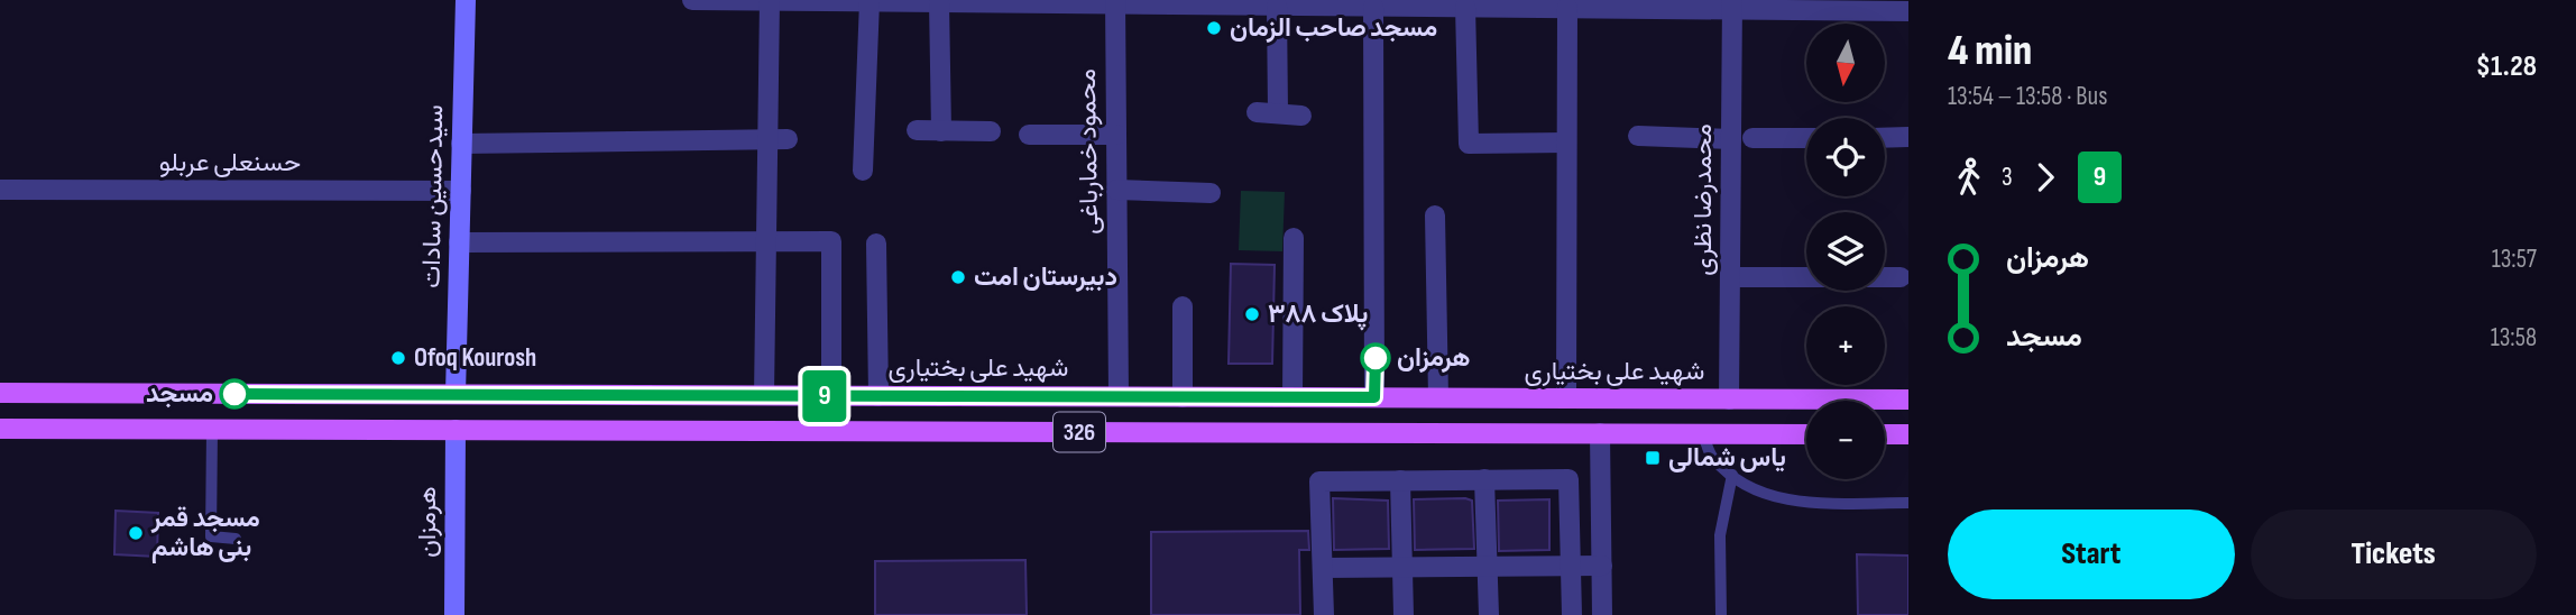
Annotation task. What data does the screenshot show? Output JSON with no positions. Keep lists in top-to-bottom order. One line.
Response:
{"streets":{"main road":["سیدحسین سادات","شهید علی بختیاری","326","هرمزان"],"street":["محمود خمارباغی","حسنعلی عربلو","محمدرضا نظری"]},"crossings":[["محمود خمارباغی","شهید علی بختیاری"],["حسنعلی عربلو","سیدحسین سادات"],["سیدحسین سادات","شهید علی بختیاری"],["محمدرضا نظری","شهید علی بختیاری"],["326","هرمزان"]],"places":{"other":["مسجد صاحب الزمان","دبیرستان امت","پلاک ۳۸۸","Ofoq Kourosh","هرمزان","مسجد","مسجد قمر بنی هاشم"],"transit":["یاس شمالی"]},"lines":["bus line 9"],"north":"bottom","page":{"on_map":"9","heading":["4 min","13:54 – 13:58 · Bus","$1.28"],"map_buttons":["+","−"],"legs":["3","9"],"list":[{"name":"هرمزان","value":"13:57"},{"name":"مسجد","value":"13:58"}],"buttons":["Start","Tickets"]}}
